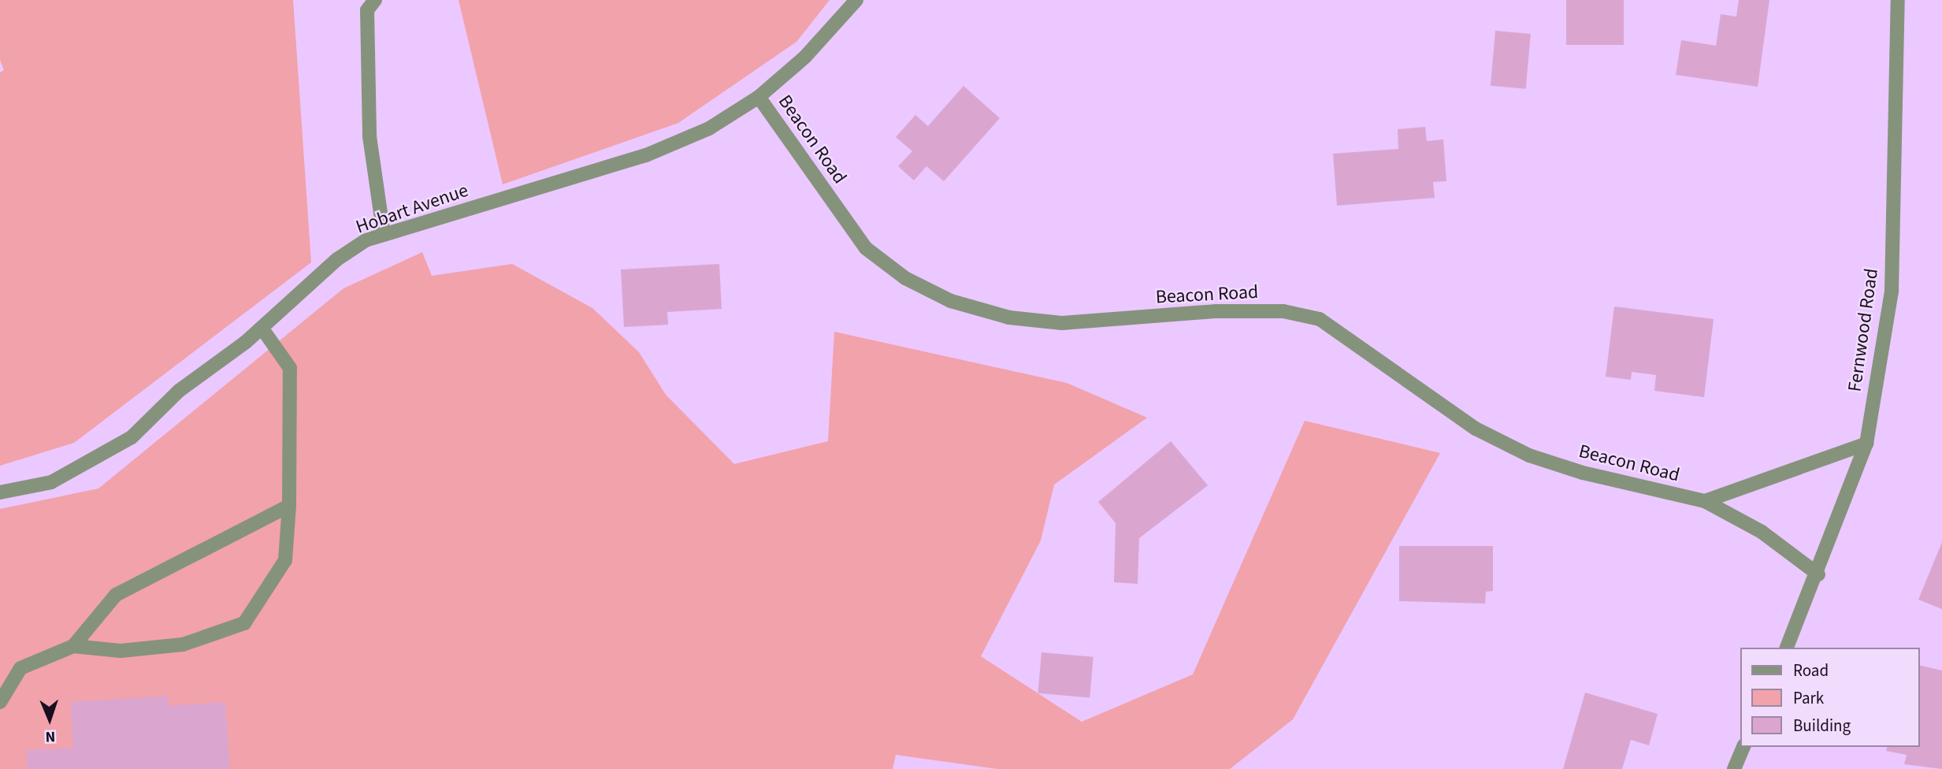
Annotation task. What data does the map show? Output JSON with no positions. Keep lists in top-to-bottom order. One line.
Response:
{"streets":{"street":["Beacon Road","Hobart Avenue","Fernwood Road"]},"crossings":[["Beacon Road","Hobart Avenue"],["Beacon Road","Fernwood Road"]],"legend":["Road","Park","Building"],"north":"bottom"}
